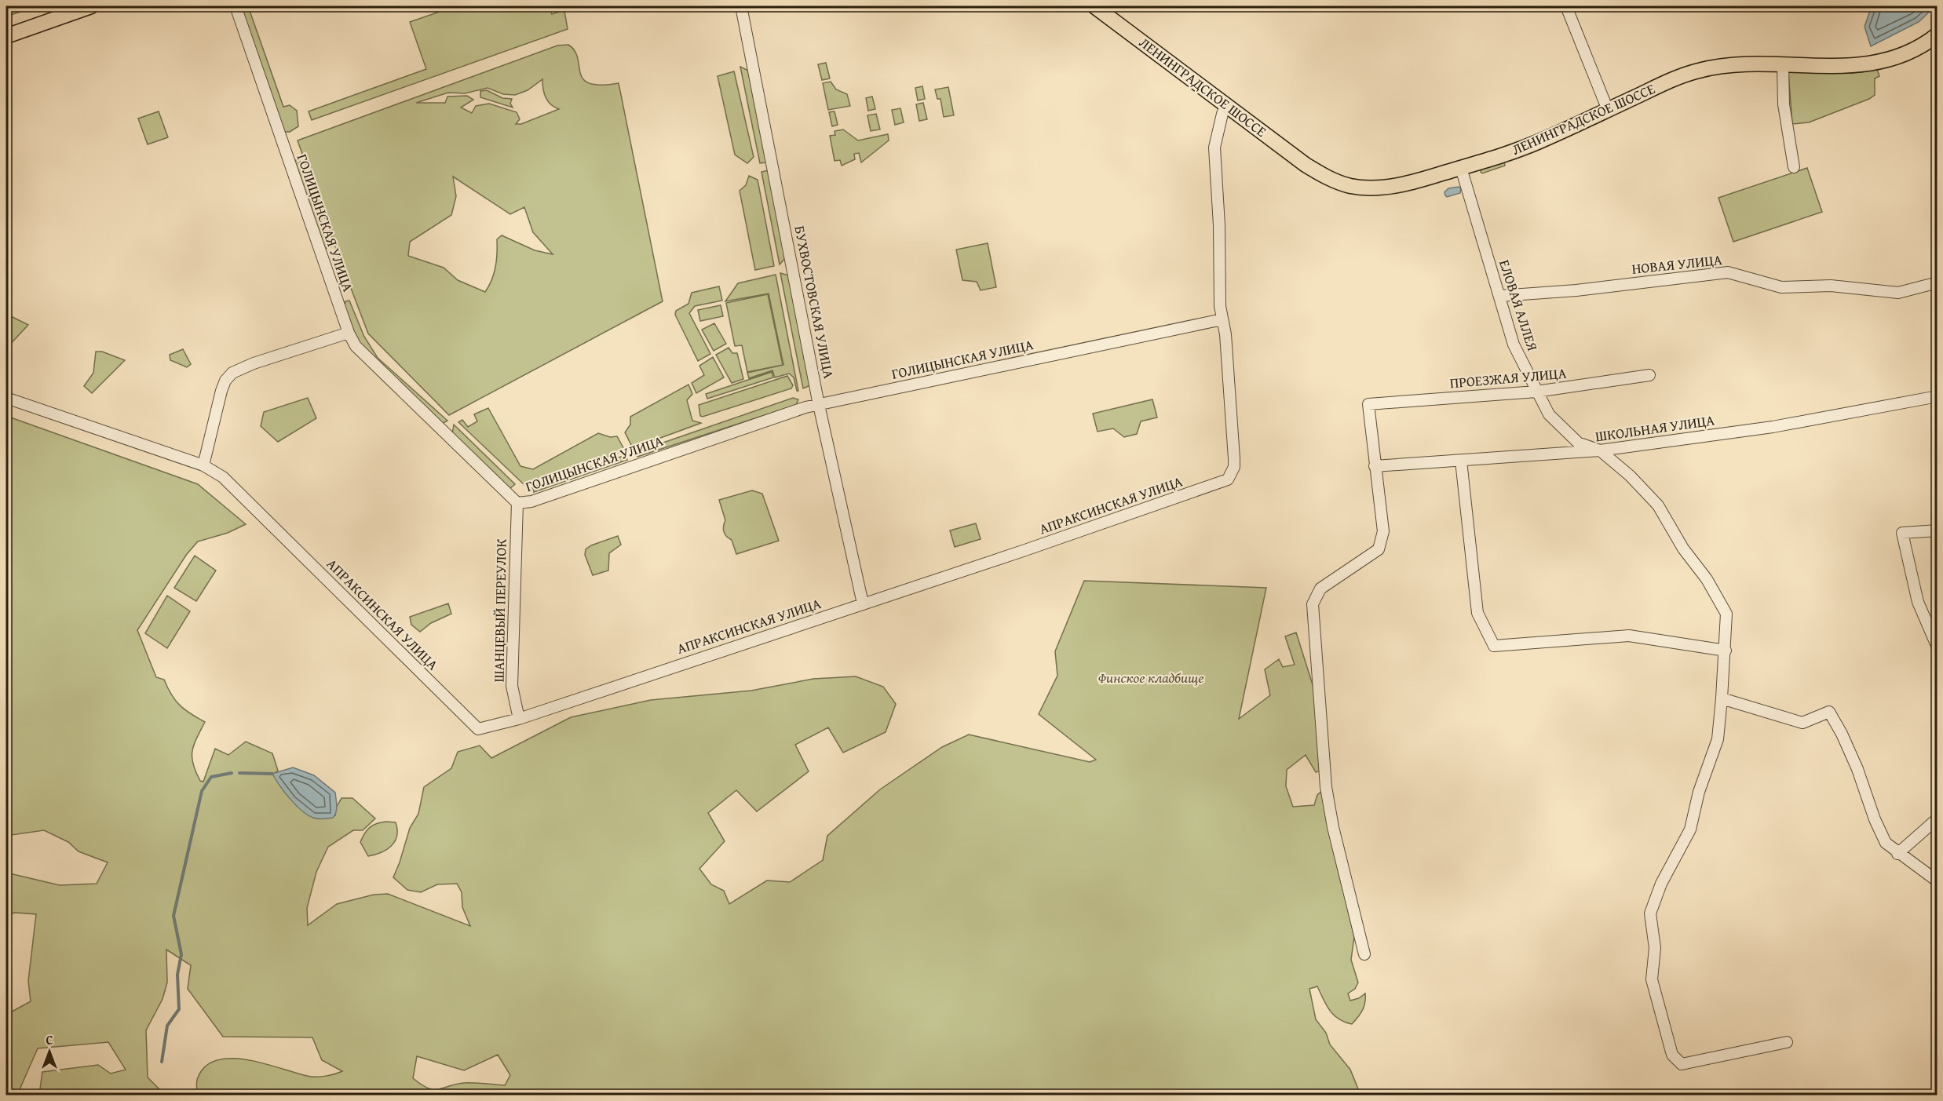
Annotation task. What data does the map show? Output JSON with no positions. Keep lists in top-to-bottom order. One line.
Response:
{"streets":{"main road":["ЛЕНИНГРАДСКОЕ ШОССЕ"],"street":["ГОЛИЦЫНСКАЯ УЛИЦА","НОВАЯ УЛИЦА","БУХВОСТОВСКАЯ УЛИЦА","ЕЛОВАЯ АЛЛЕЯ","ПРОЕЗЖАЯ УЛИЦА","ШКОЛЬНАЯ УЛИЦА","АПРАКСИНСКАЯ УЛИЦА","ШАНЦЕВЫЙ ПЕРЕУЛОК"]},"crossings":[["ЛЕНИНГРАДСКОЕ ШОССЕ","ЕЛОВАЯ АЛЛЕЯ"],["ЛЕНИНГРАДСКОЕ ШОССЕ","АПРАКСИНСКАЯ УЛИЦА"],["ГОЛИЦЫНСКАЯ УЛИЦА","БУХВОСТОВСКАЯ УЛИЦА"],["ГОЛИЦЫНСКАЯ УЛИЦА","АПРАКСИНСКАЯ УЛИЦА"],["ГОЛИЦЫНСКАЯ УЛИЦА","ШАНЦЕВЫЙ ПЕРЕУЛОК"],["НОВАЯ УЛИЦА","ЕЛОВАЯ АЛЛЕЯ"],["БУХВОСТОВСКАЯ УЛИЦА","АПРАКСИНСКАЯ УЛИЦА"],["ЕЛОВАЯ АЛЛЕЯ","ПРОЕЗЖАЯ УЛИЦА"],["ЕЛОВАЯ АЛЛЕЯ","ШКОЛЬНАЯ УЛИЦА"],["ПРОЕЗЖАЯ УЛИЦА","ШКОЛЬНАЯ УЛИЦА"],["АПРАКСИНСКАЯ УЛИЦА","ШАНЦЕВЫЙ ПЕРЕУЛОК"]],"parks":["Финское кладбище"],"north":"top"}
